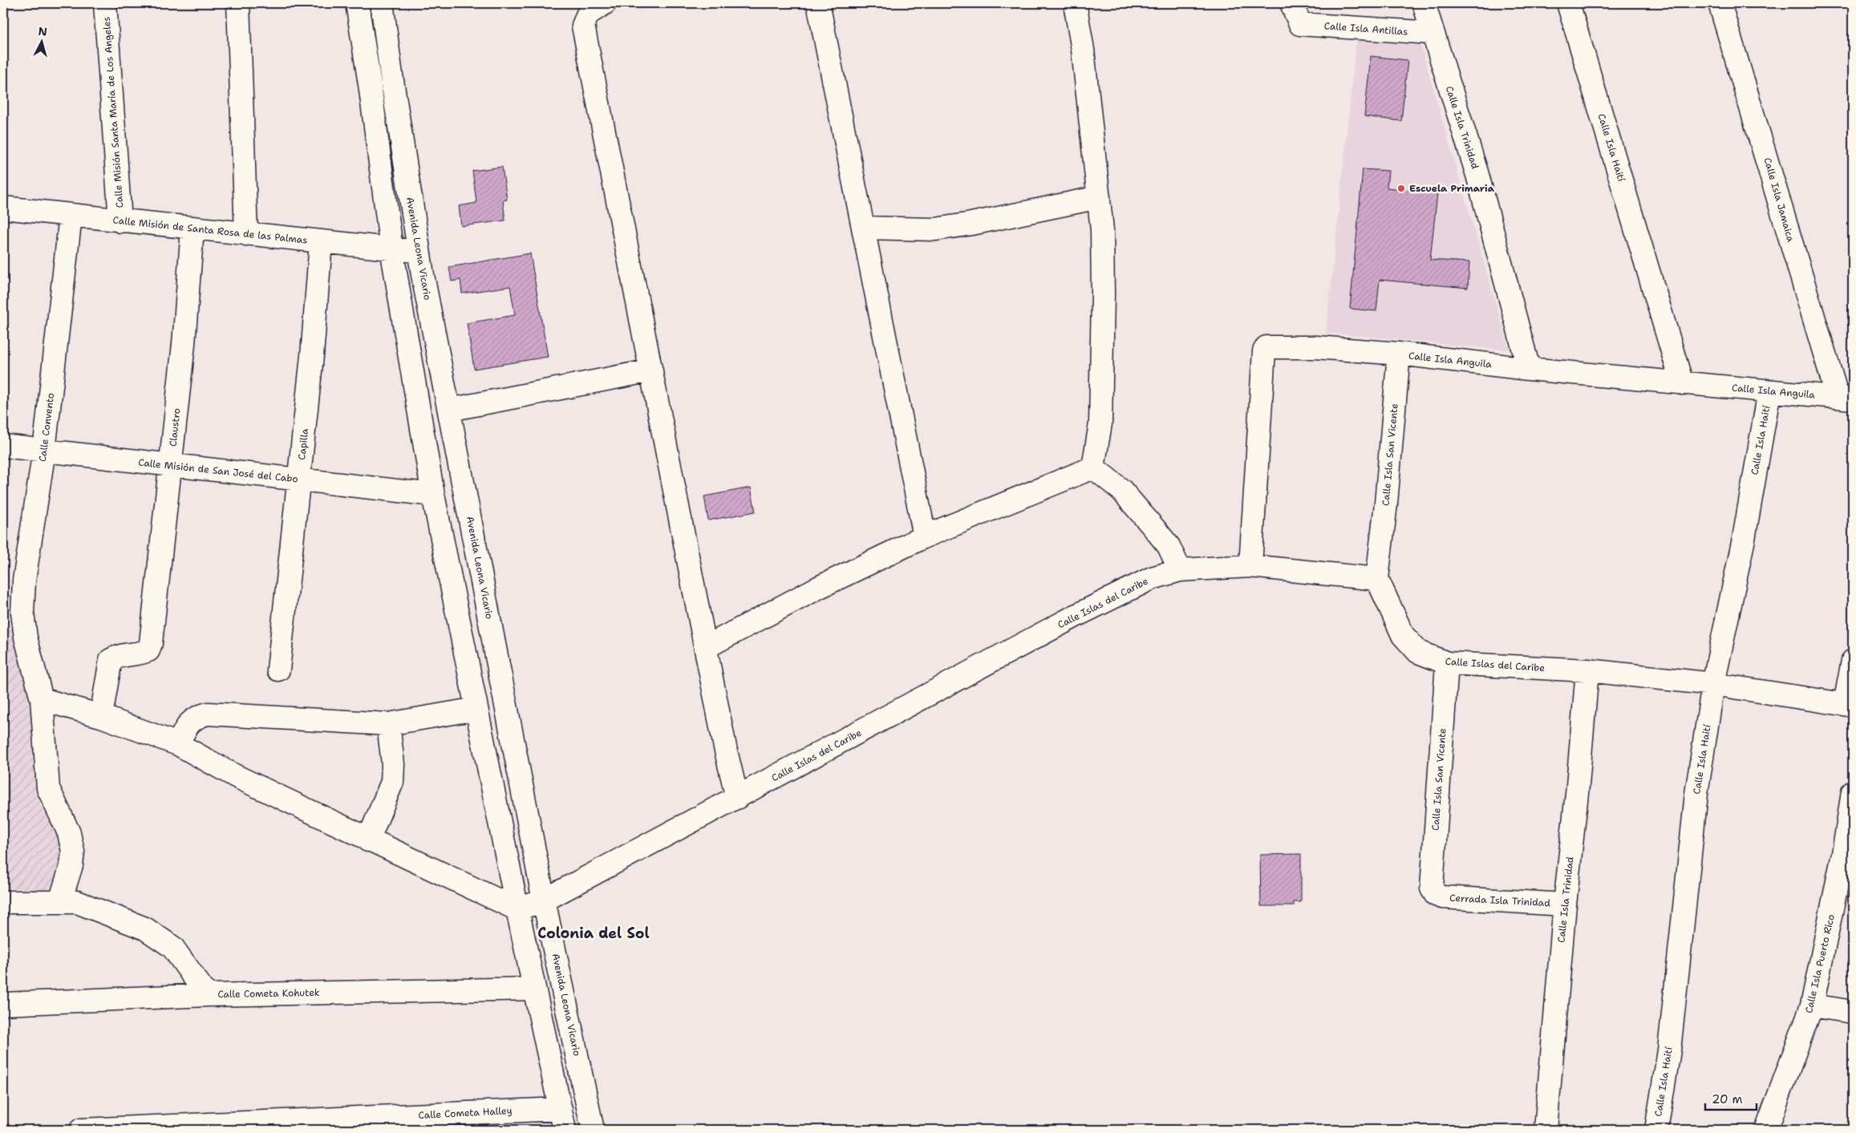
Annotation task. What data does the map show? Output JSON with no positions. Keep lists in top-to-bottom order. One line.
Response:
{"streets":{"street":["Calle Isla Antillas","Calle Misión Santa María de Los Angeles","Calle Isla Trinidad","Calle Isla Haití","Calle Isla Jamaica","Calle Misión de Santa Rosa de las Palmas","Avenida Leona Vicario","Calle Isla Anguila","Calle Convento","Claustro","Capilla","Calle Isla San Vicente","Calle Misión de San José del Cabo","Calle Islas del Caribe","Cerrada Isla Trinidad","Calle Isla Puerto Rico","Calle Cometa Kohutek","Calle Cometa Halley"]},"crossings":[["Calle Isla Antillas","Calle Isla Trinidad"],["Calle Misión Santa María de Los Angeles","Calle Misión de Santa Rosa de las Palmas"],["Calle Isla Trinidad","Calle Isla Anguila"],["Calle Isla Trinidad","Calle Islas del Caribe"],["Calle Isla Trinidad","Cerrada Isla Trinidad"],["Calle Isla Haití","Calle Isla Anguila"],["Calle Isla Haití","Calle Islas del Caribe"],["Calle Isla Jamaica","Calle Isla Anguila"],["Calle Misión de Santa Rosa de las Palmas","Avenida Leona Vicario"],["Calle Misión de Santa Rosa de las Palmas","Calle Convento"],["Calle Misión de Santa Rosa de las Palmas","Claustro"],["Calle Misión de Santa Rosa de las Palmas","Capilla"],["Avenida Leona Vicario","Calle Islas del Caribe"],["Calle Isla Anguila","Calle Isla San Vicente"],["Calle Isla Anguila","Calle Islas del Caribe"],["Calle Convento","Calle Misión de San José del Cabo"],["Claustro","Calle Misión de San José del Cabo"],["Capilla","Calle Misión de San José del Cabo"],["Calle Isla San Vicente","Calle Islas del Caribe"],["Calle Isla San Vicente","Cerrada Isla Trinidad"]],"districts":["Colonia del Sol"],"places":["Escuela Primaria"],"scale_bar":"20 m","north":"top"}
